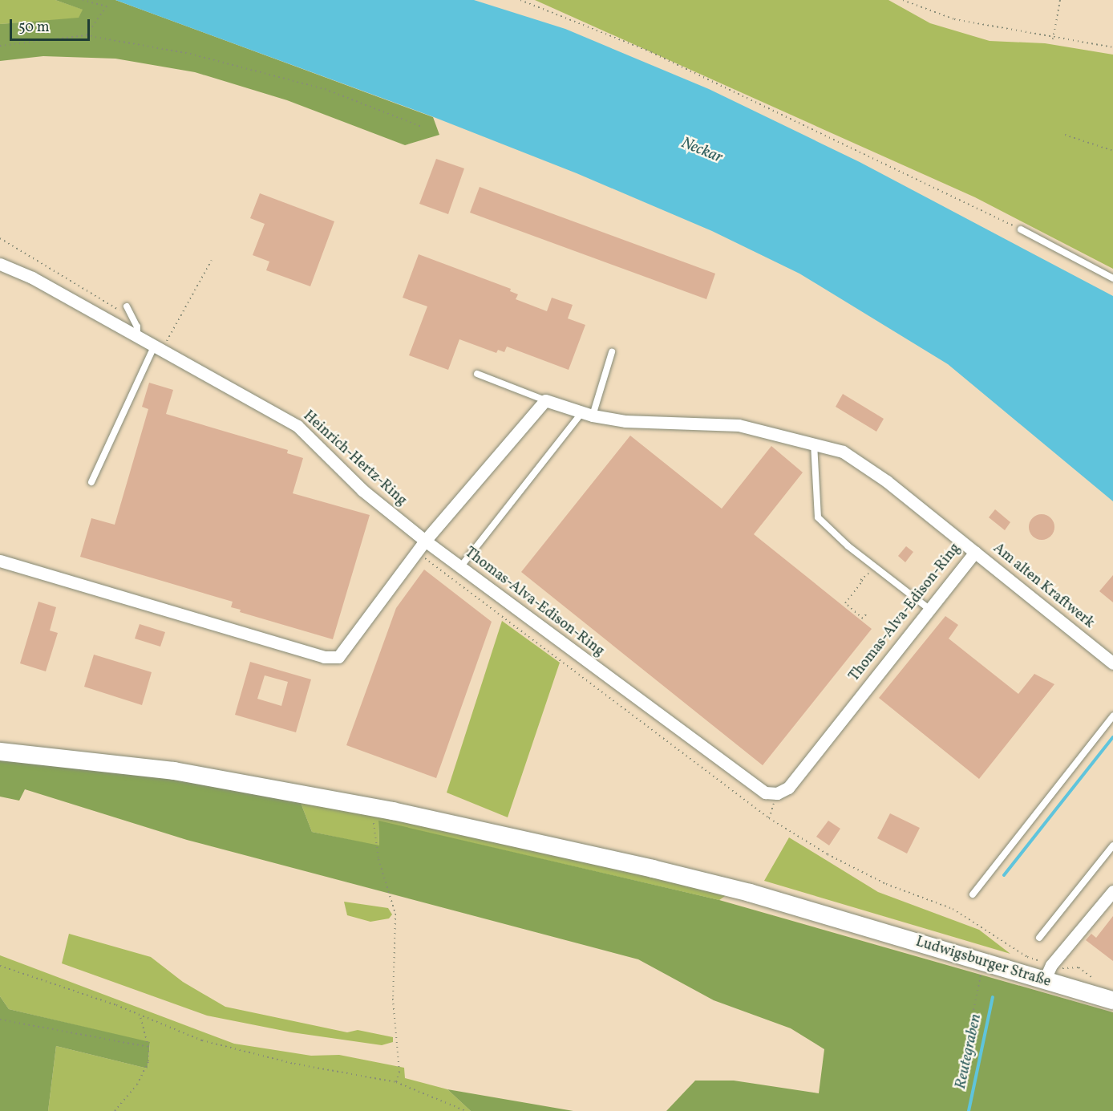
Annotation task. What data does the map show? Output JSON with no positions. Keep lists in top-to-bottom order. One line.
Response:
{"streets":{"main road":["Ludwigsburger Straße"],"street":["Heinrich-Hertz-Ring","Am alten Kraftwerk","Thomas-Alva-Edison-Ring"]},"crossings":[["Heinrich-Hertz-Ring","Thomas-Alva-Edison-Ring"],["Am alten Kraftwerk","Thomas-Alva-Edison-Ring"]],"water":["Neckar","Reutegraben"],"scale_bar":"50 m"}
